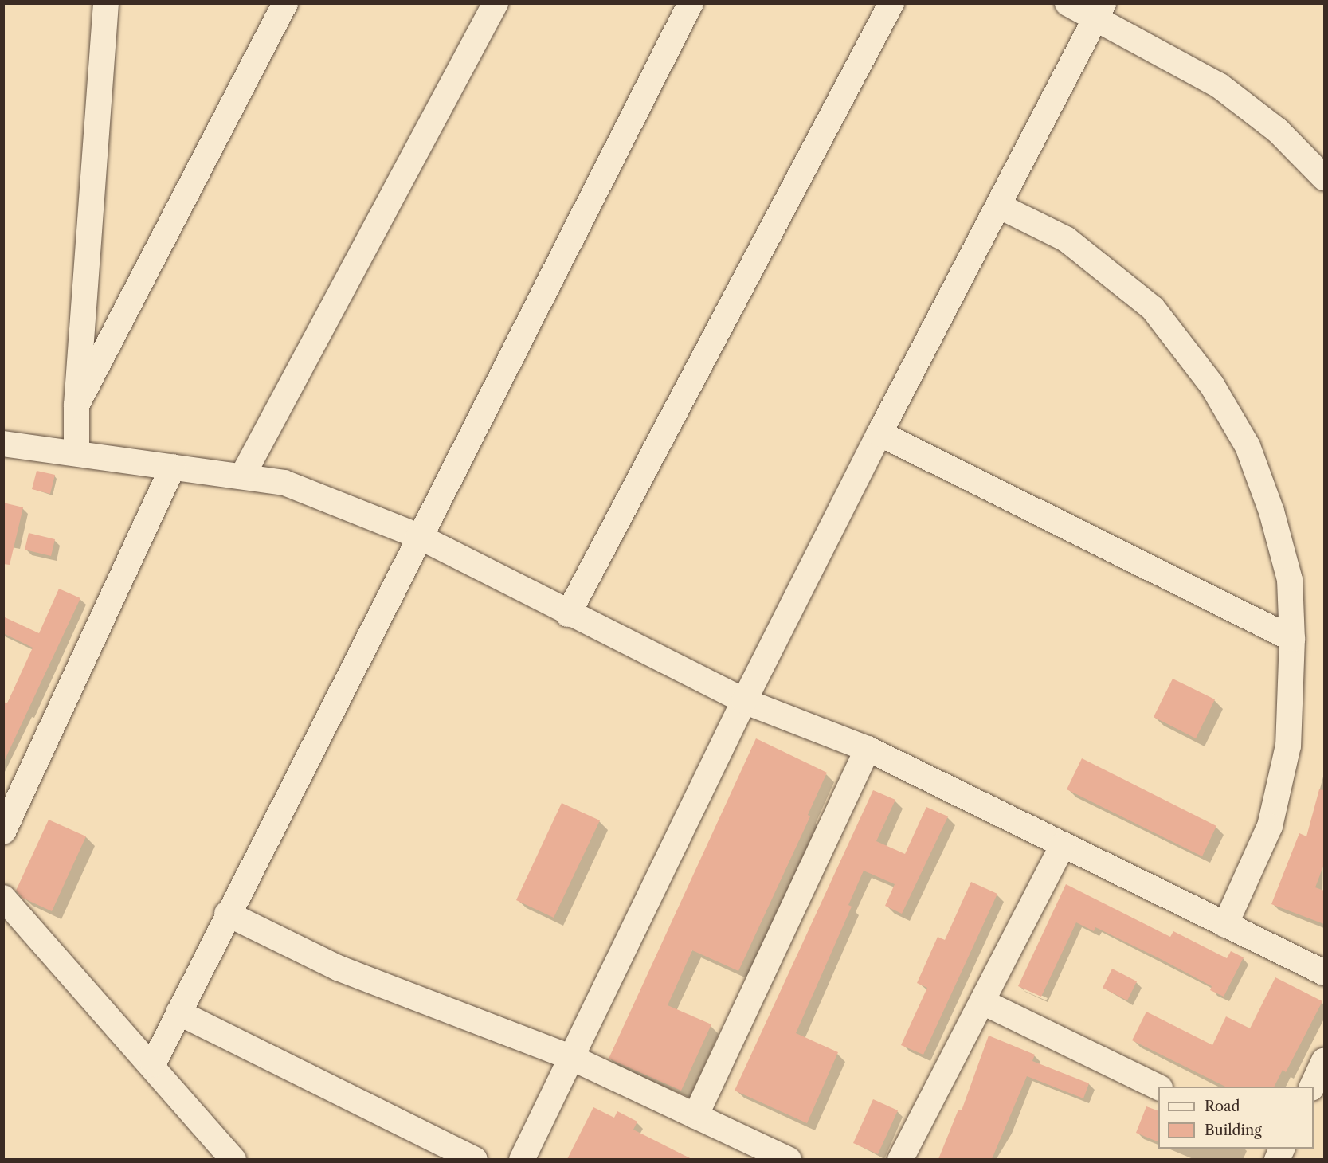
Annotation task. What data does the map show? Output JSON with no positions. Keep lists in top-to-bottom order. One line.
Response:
{"legend":["Road","Building"]}
